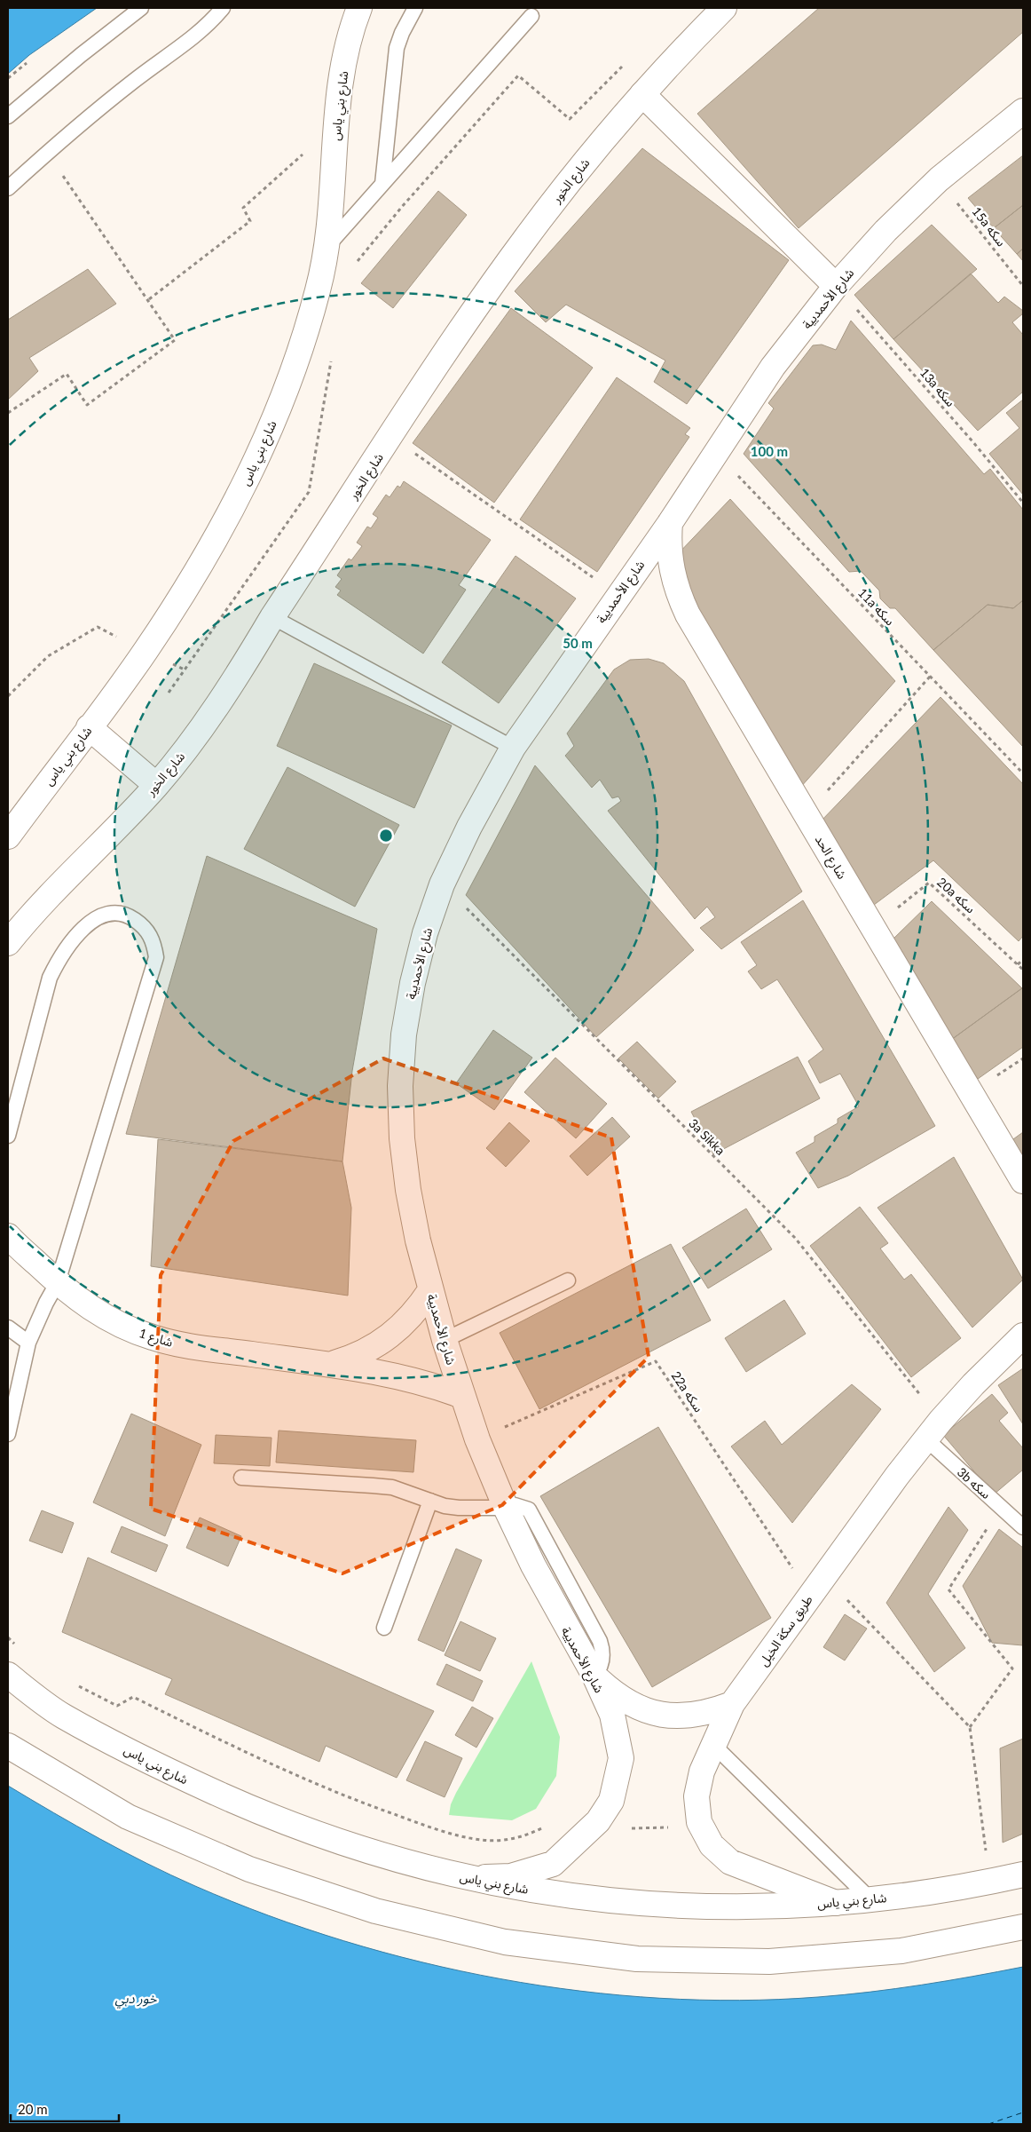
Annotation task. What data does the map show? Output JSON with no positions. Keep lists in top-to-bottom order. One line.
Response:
{"streets":{"street":["شارع بني ياس","شارع الخور","شارع الأحمديية","شارع الحد","شارع 1","طريق سكة الخيل"],"lane":["3b سكه"],"path":["15a سكه","13a سكه","11a سكه","20a سكه","3a Sikka","22a سكه"]},"crossings":[["شارع بني ياس","شارع الأحمديية"],["شارع بني ياس","طريق سكة الخيل"],["15a سكه","شارع الأحمديية"],["شارع الأحمديية","13a سكه"],["شارع الأحمديية","11a سكه"],["شارع الأحمديية","شارع الحد"],["شارع الأحمديية","3a Sikka"],["شارع الأحمديية","شارع 1"],["شارع الأحمديية","22a سكه"],["شارع الحد","20a سكه"],["3a Sikka","3b سكه"],["3a Sikka","طريق سكة الخيل"],["22a سكه","طريق سكة الخيل"],["3b سكه","طريق سكة الخيل"]],"water":["خور دبي"],"scale_bar":"20 m","rings":["100 m","50 m"]}
